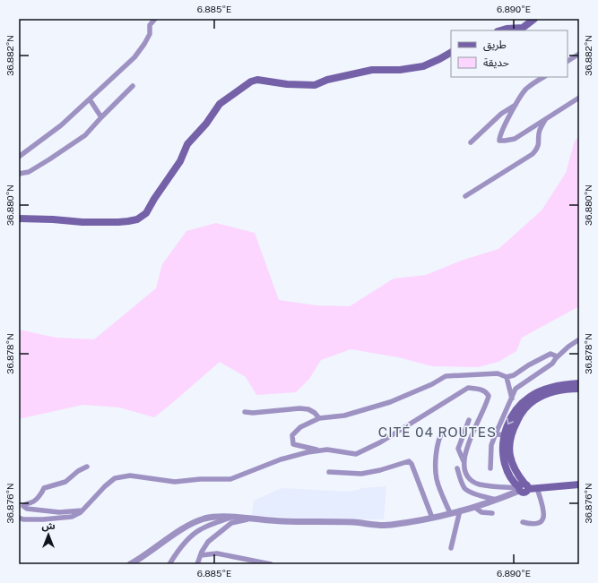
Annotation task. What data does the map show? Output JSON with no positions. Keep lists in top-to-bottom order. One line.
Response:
{"districts":["CITÉ 04 ROUTES"],"legend":["طريق","حديقة"],"north":"top","coordinates":["6.885°E","6.890°E","36.882°N","36.880°N","36.878°N","36.876°N"]}
